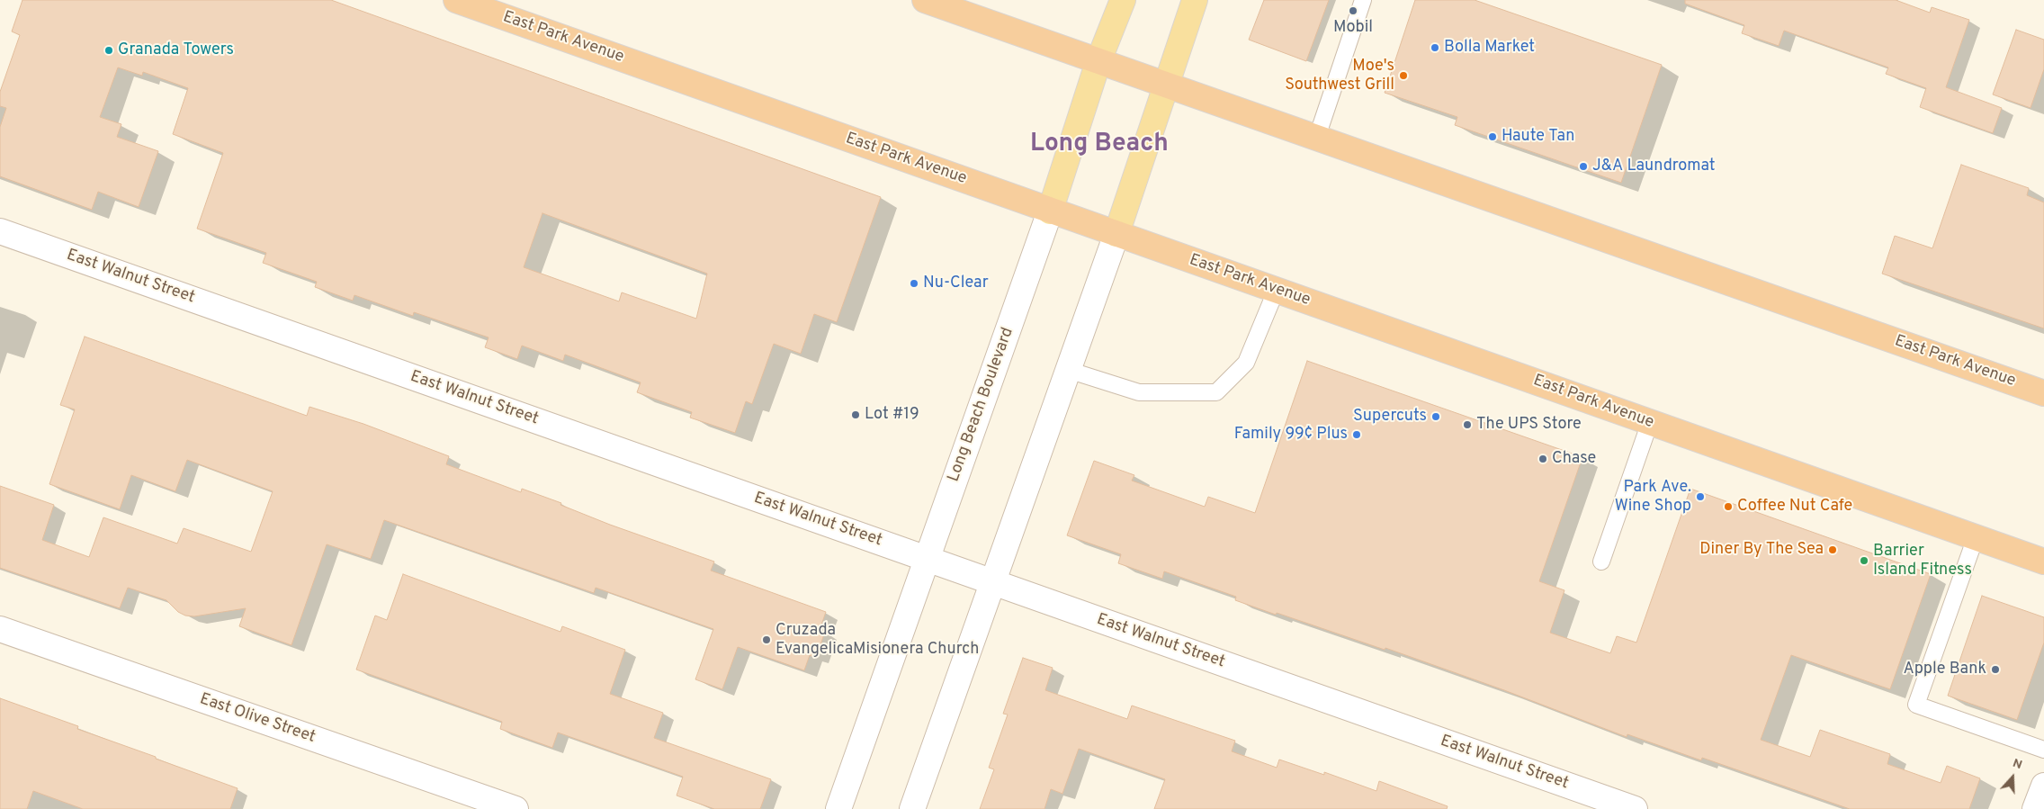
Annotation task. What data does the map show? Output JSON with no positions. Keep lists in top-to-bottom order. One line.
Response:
{"streets":{"highway":["East Park Avenue"],"main road":["Long Beach Boulevard"],"street":["East Walnut Street","East Olive Street"]},"crossings":[["East Park Avenue","Long Beach Boulevard"],["East Walnut Street","Long Beach Boulevard"]],"districts":["Long Beach"],"places":["Mobil","Bolla Market","Granada Towers","Moe's Southwest Grill","Haute Tan","J&A Laundromat","Nu-Clear","Lot #19","Supercuts","The UPS Store","Family 99¢ Plus","Chase","Park Ave. Wine Shop","Coffee Nut Cafe","Diner By The Sea","Barrier Island Fitness","Cruzada EvangelicaMisionera Church","Apple Bank"],"north":"top"}
